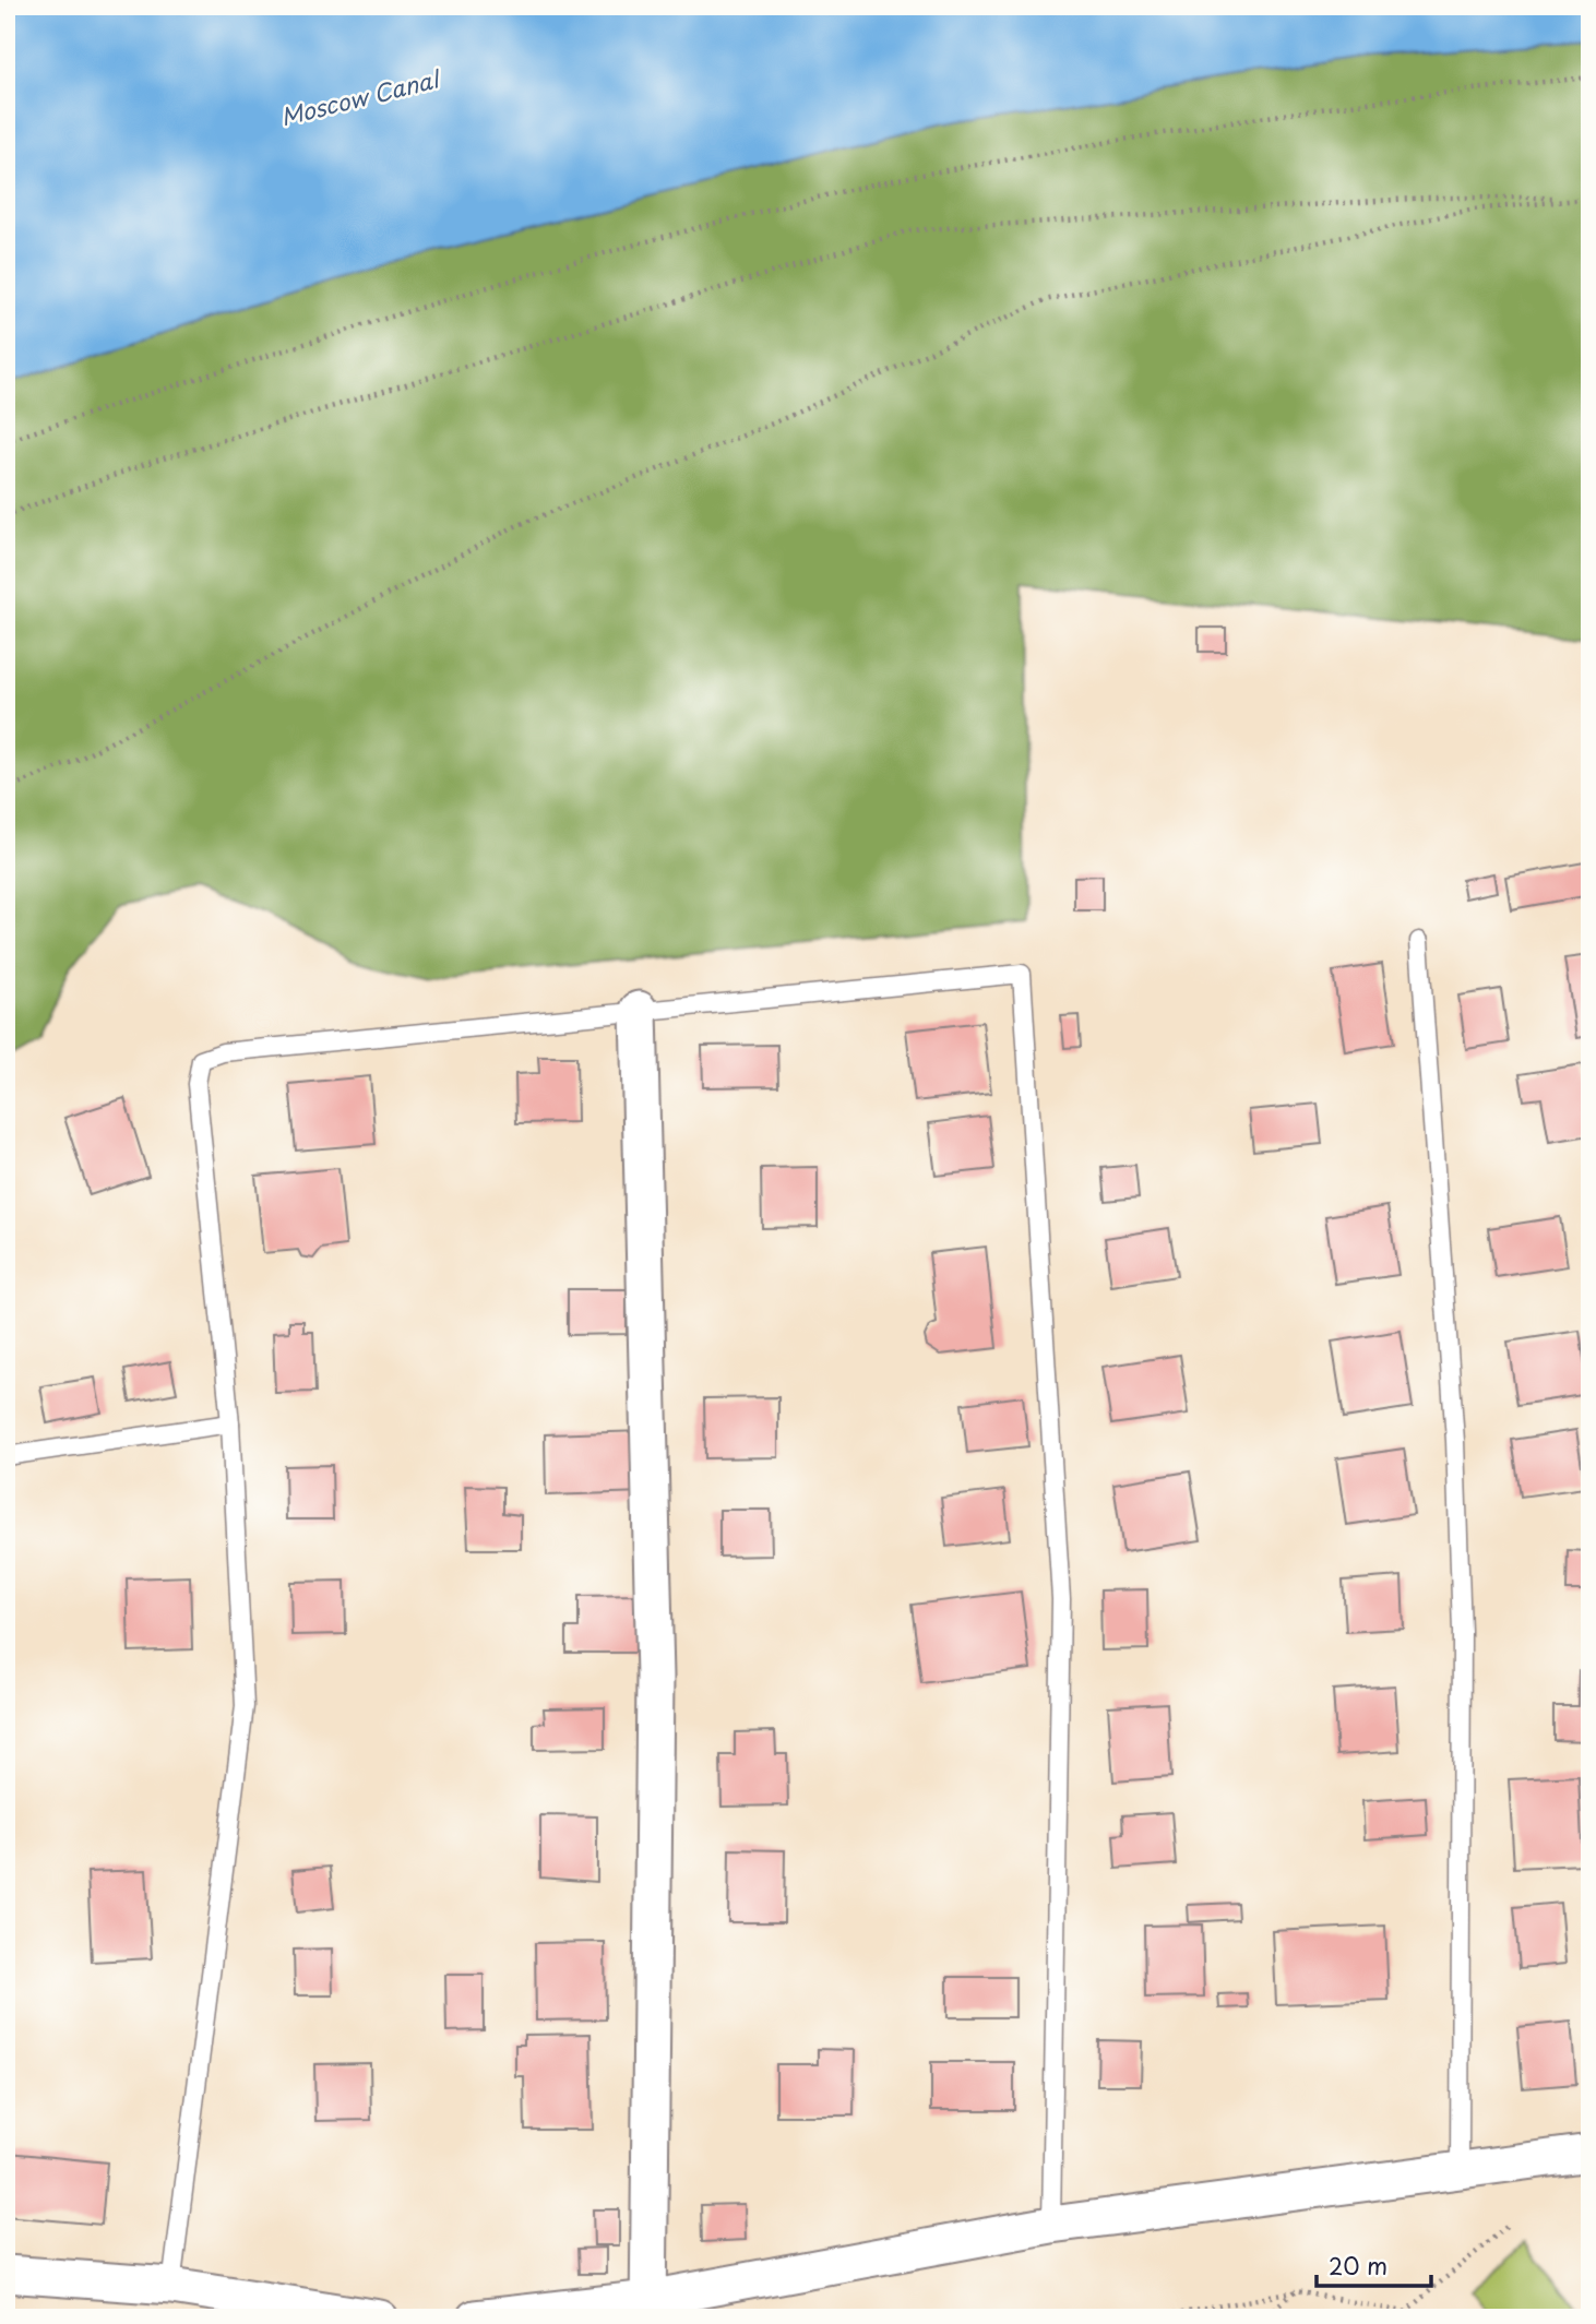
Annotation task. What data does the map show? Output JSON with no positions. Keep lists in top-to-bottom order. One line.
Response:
{"water":["Moscow Canal"],"scale_bar":"20 m"}
